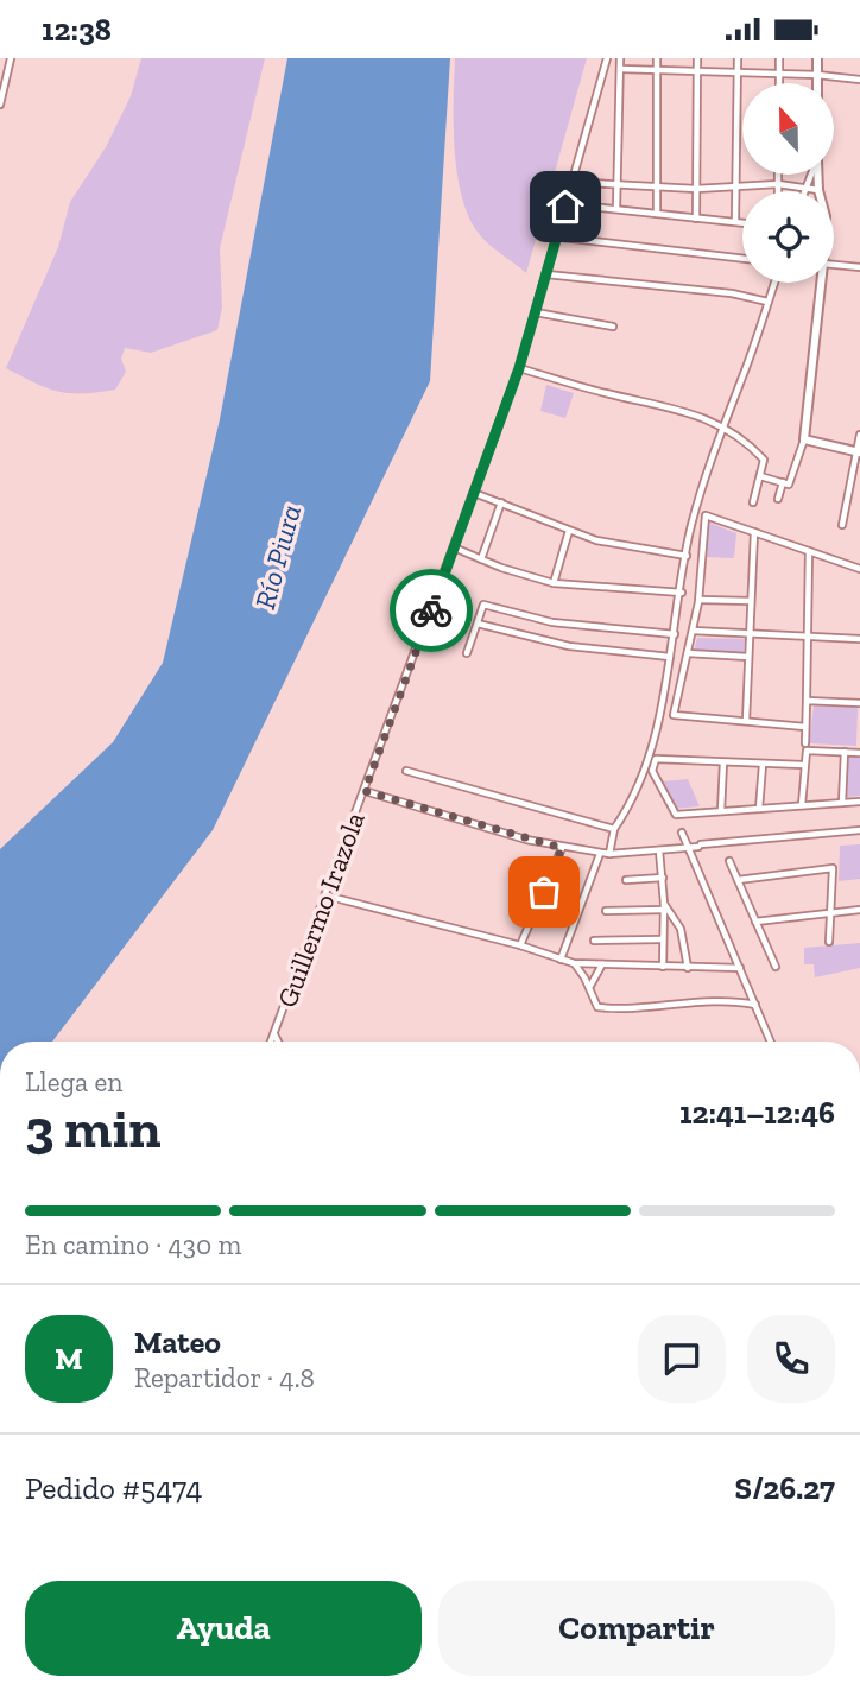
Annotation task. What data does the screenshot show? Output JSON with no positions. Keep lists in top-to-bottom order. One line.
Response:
{"streets":{"street":["Guillermo Irazola"]},"water":["Río Piura"],"north":"top","page":{"status":"12:38","heading":["3 min","Llega en","12:41–12:46"],"panel":["Mateo","Repartidor · 4.8","Pedido #5474","S/26.27"],"bar":"En camino · 430 m","round":"M","buttons":["Ayuda","Compartir"]}}
